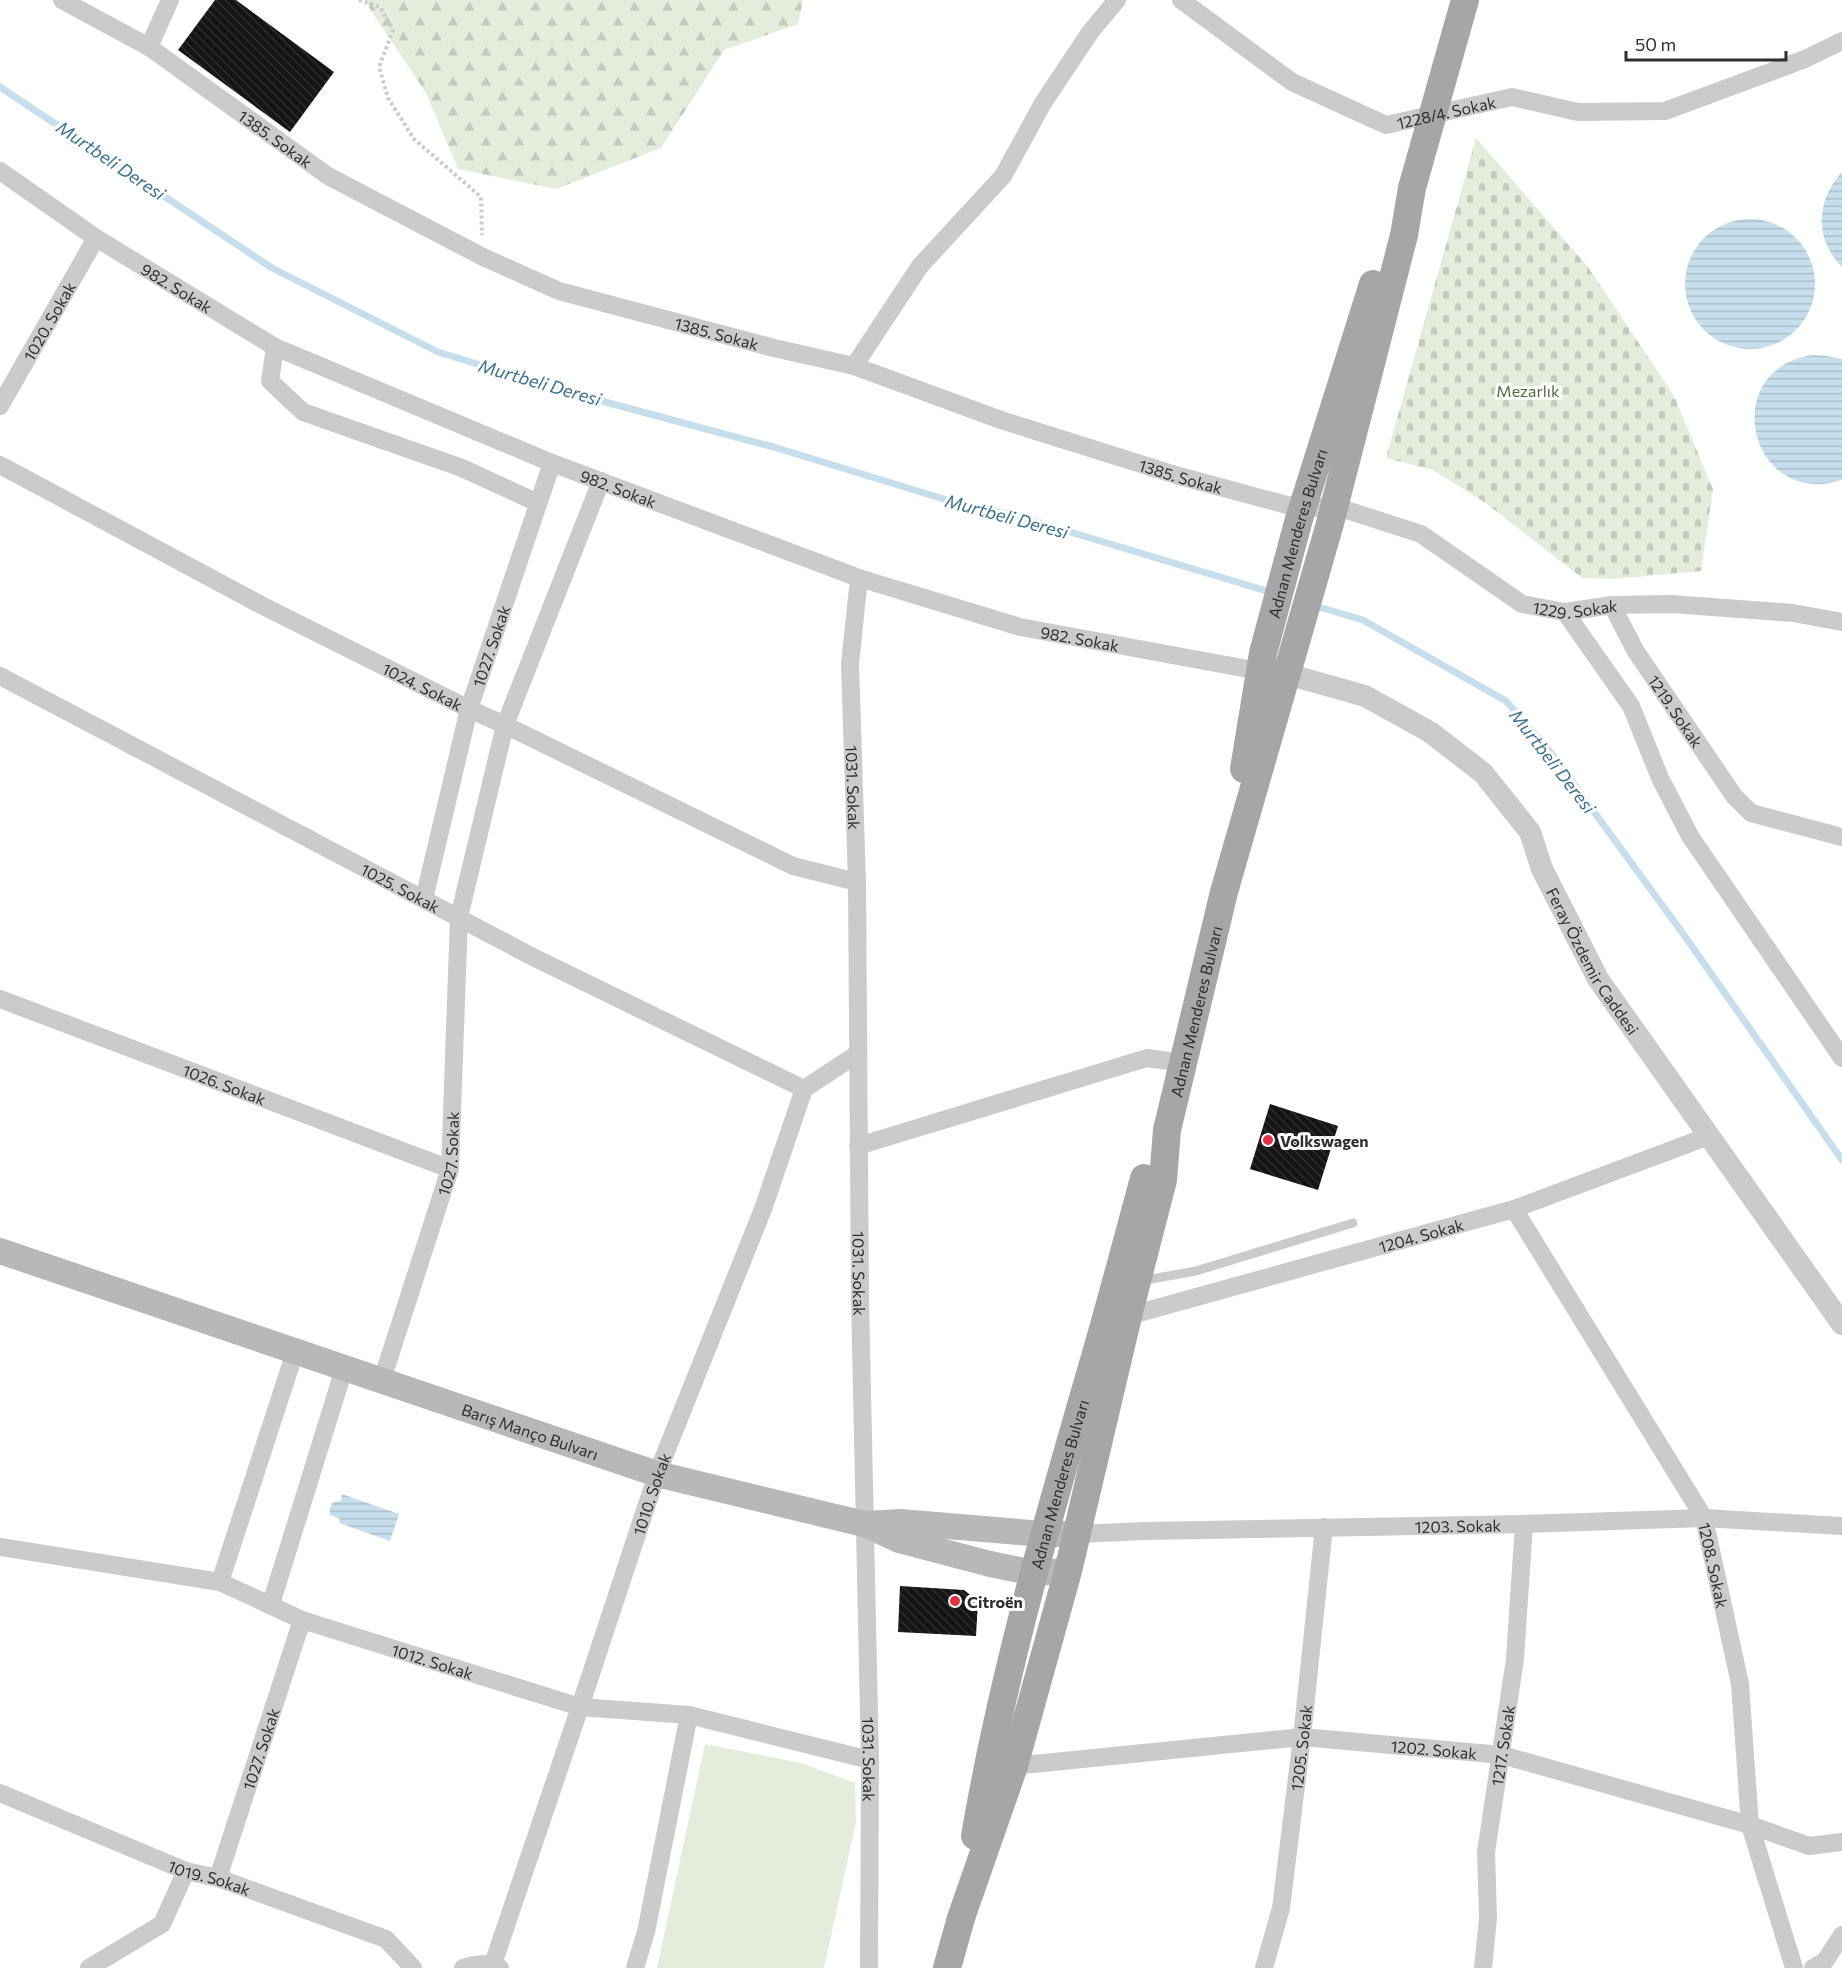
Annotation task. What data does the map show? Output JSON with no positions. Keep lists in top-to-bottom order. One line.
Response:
{"streets":{"main road":["Adnan Menderes Bulvarı","Barış Manço Bulvarı"],"street":["1228/4. Sokak","1385. Sokak","982. Sokak","1020. Sokak","1229. Sokak","1027. Sokak","1024. Sokak","1219. Sokak","1031. Sokak","1025. Sokak","Feray Özdemir Caddesi","1026. Sokak","1204. Sokak","1010. Sokak","1203. Sokak","1208. Sokak","1012. Sokak","1217. Sokak","1205. Sokak","1202. Sokak","1019. Sokak"]},"crossings":[["1228/4. Sokak","Adnan Menderes Bulvarı"],["1385. Sokak","Adnan Menderes Bulvarı"],["1385. Sokak","1229. Sokak"],["982. Sokak","1020. Sokak"],["982. Sokak","Adnan Menderes Bulvarı"],["982. Sokak","1027. Sokak"],["982. Sokak","1031. Sokak"],["982. Sokak","Feray Özdemir Caddesi"],["Adnan Menderes Bulvarı","1229. Sokak"],["Adnan Menderes Bulvarı","Feray Özdemir Caddesi"],["Adnan Menderes Bulvarı","1204. Sokak"],["Adnan Menderes Bulvarı","Barış Manço Bulvarı"],["Adnan Menderes Bulvarı","1203. Sokak"],["Adnan Menderes Bulvarı","1202. Sokak"],["1229. Sokak","1219. Sokak"],["1027. Sokak","1024. Sokak"],["1027. Sokak","1025. Sokak"],["1027. Sokak","1026. Sokak"],["1027. Sokak","Barış Manço Bulvarı"],["1027. Sokak","1012. Sokak"],["1027. Sokak","1019. Sokak"],["1024. Sokak","1031. Sokak"],["1031. Sokak","Barış Manço Bulvarı"],["1031. Sokak","1012. Sokak"],["1025. Sokak","1010. Sokak"],["Feray Özdemir Caddesi","1204. Sokak"],["1204. Sokak","1208. Sokak"],["Barış Manço Bulvarı","1010. Sokak"],["Barış Manço Bulvarı","1203. Sokak"],["1010. Sokak","1012. Sokak"],["1203. Sokak","1208. Sokak"],["1203. Sokak","1217. Sokak"],["1203. Sokak","1205. Sokak"],["1208. Sokak","1202. Sokak"],["1217. Sokak","1202. Sokak"],["1205. Sokak","1202. Sokak"]],"water":["Murtbeli Deresi"],"parks":["Mezarlık"],"places":["Volkswagen","Citroën"],"scale_bar":"50 m"}
